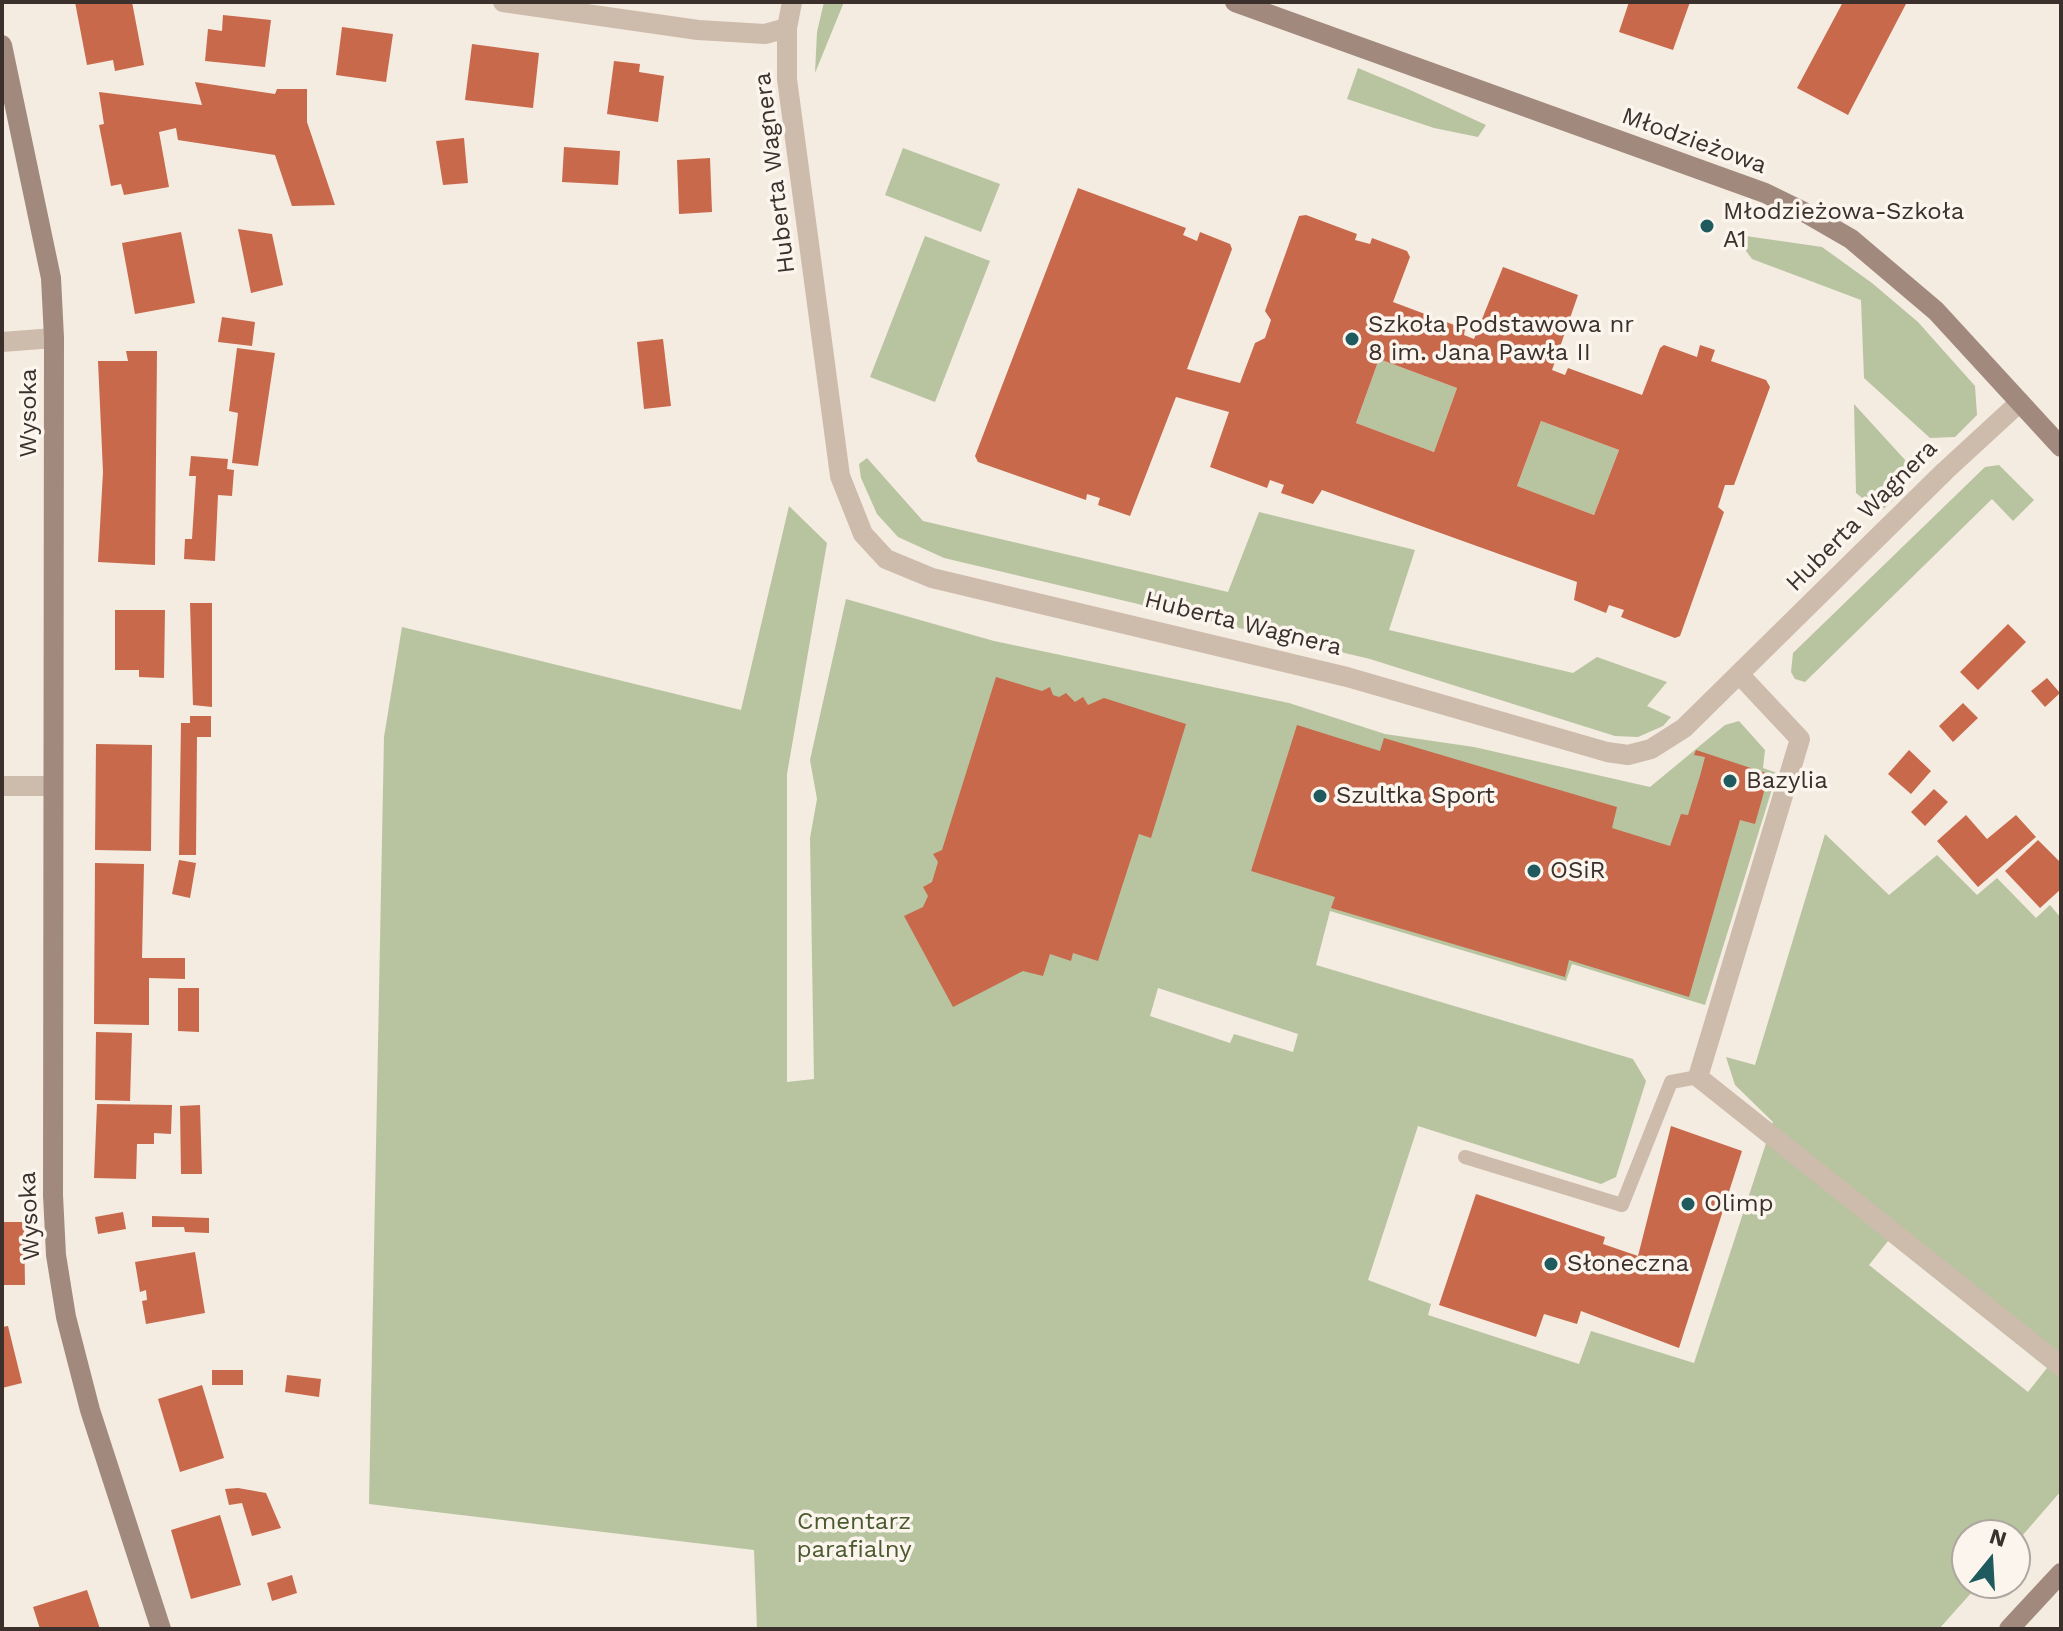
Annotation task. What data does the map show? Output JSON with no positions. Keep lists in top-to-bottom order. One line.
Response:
{"streets":{"street":["Młodzieżowa","Huberta Wagnera","Wysoka"]},"crossings":[["Młodzieżowa","Huberta Wagnera"]],"parks":["Cmentarz parafialny"],"places":["Młodzieżowa-Szkoła A1","Szkoła Podstawowa nr 8 im. Jana Pawła II","Bazylia","Szultka Sport","OSiR","Olimp","Słoneczna"],"north":"top"}
